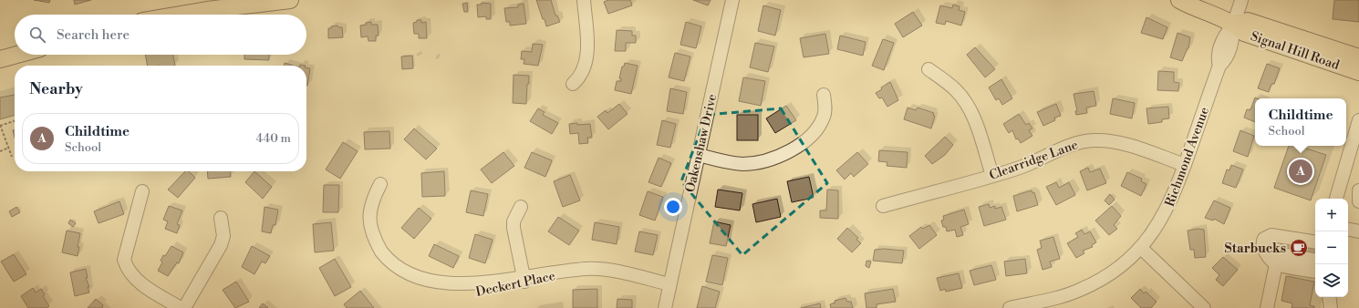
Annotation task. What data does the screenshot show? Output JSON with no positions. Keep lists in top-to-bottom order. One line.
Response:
{"streets":{"main road":["Signal Hill Road"],"street":["Oakenshaw Drive","Richmond Avenue","Clearridge Lane","Deckert Place"]},"crossings":[["Signal Hill Road","Richmond Avenue"],["Oakenshaw Drive","Deckert Place"],["Richmond Avenue","Clearridge Lane"]],"places":{"cafe":["Starbucks"]},"page":{"search":"Search here","heading":"Nearby","popup":["Childtime","School"],"list":[{"mark":"A","name":"Childtime","note":"School","value":"440 m"}],"pins":"A","map_buttons":["+","−"]}}
